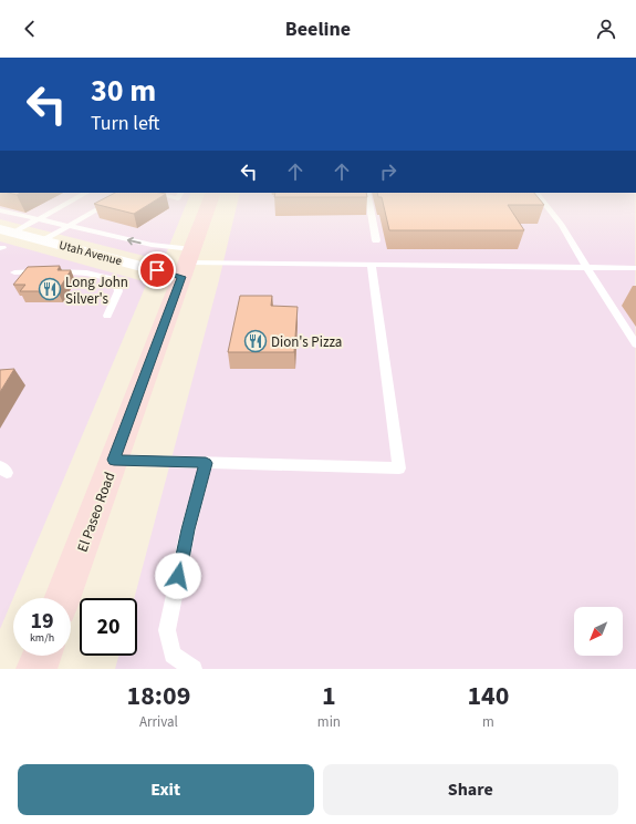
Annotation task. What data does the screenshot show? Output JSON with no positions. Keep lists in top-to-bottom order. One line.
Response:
{"streets":{"main road":["El Paseo Road"],"street":["Utah Avenue"]},"crossings":[["Utah Avenue","El Paseo Road"]],"places":{"restaurant":["Long John Silver's","Dion's Pizza"]},"north":"bottom left","page":{"header":"Beeline","turn":["30 m","Turn left"],"speed":"19 km/h","limit":"20","eta":["18:09","Arrival","1","min","140","m"],"buttons":["Exit","Share"]}}
